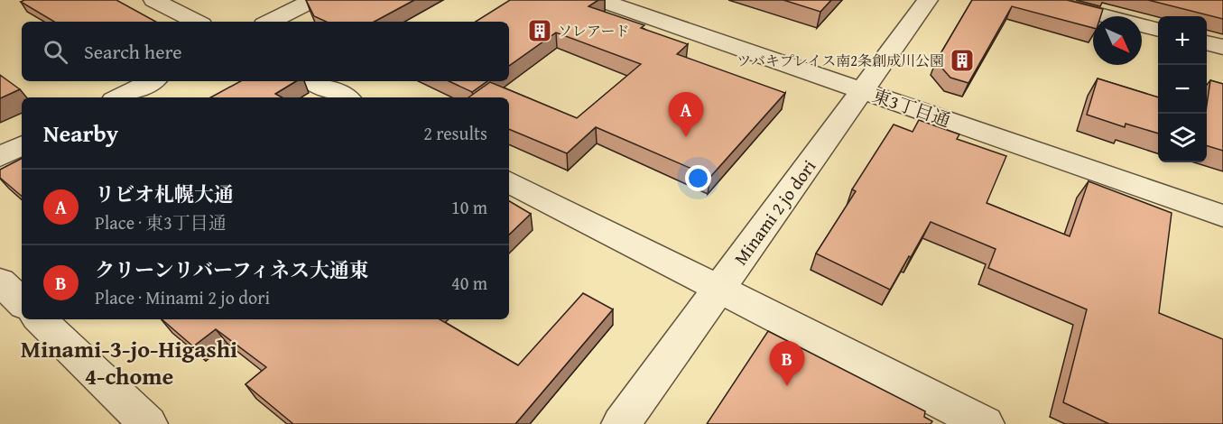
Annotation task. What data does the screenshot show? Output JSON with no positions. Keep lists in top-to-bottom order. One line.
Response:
{"streets":{"street":["東3丁目通","Minami 2 jo dori"]},"crossings":[["東3丁目通","Minami 2 jo dori"]],"districts":["Minami-3-jo-Higashi 4-chome"],"places":{"building":["ソレアード","ツバキプレイス南2条創成川公園"]},"north":"bottom right","page":{"map_buttons":["+","−"],"search":"Search here","pins":["A","B"],"heading":["Nearby","2 results"],"list":[{"mark":"A","name":"リビオ札幌大通","note":"Place · 東3丁目通","value":"10 m"},{"mark":"B","name":"クリーンリバーフィネス大通東","note":"Place · Minami 2 jo dori","value":"40 m"}]}}
